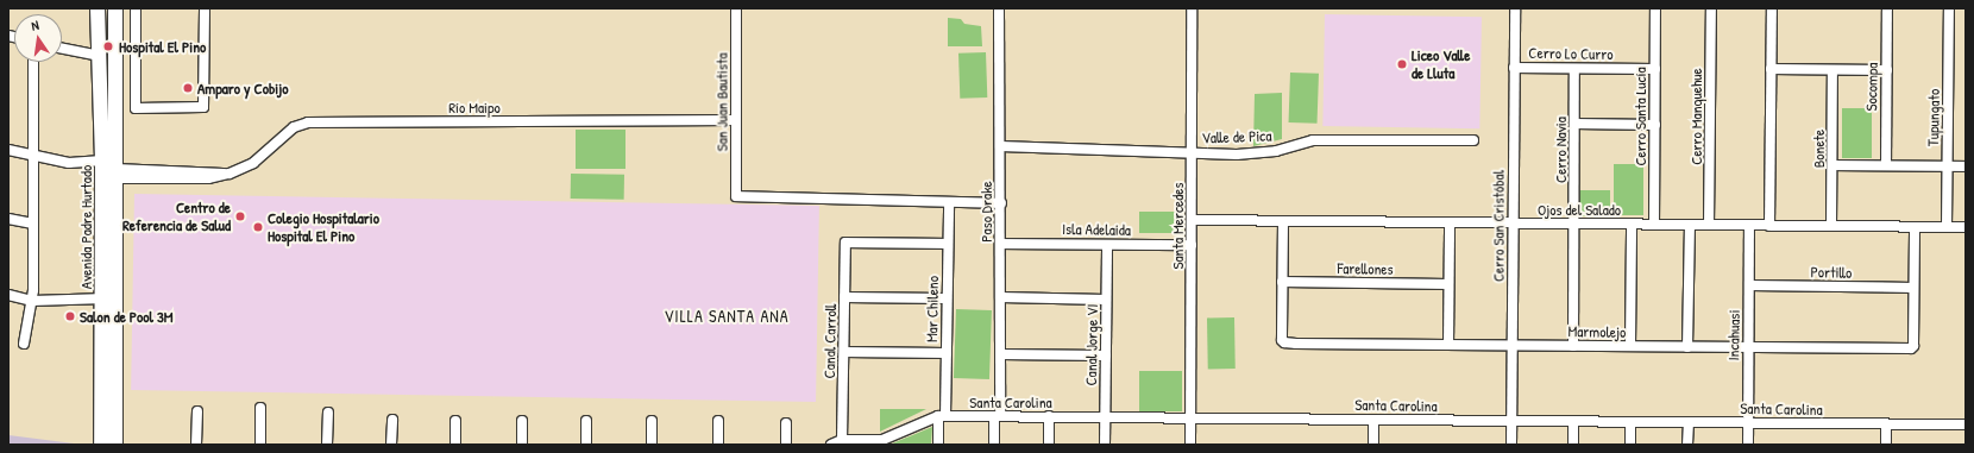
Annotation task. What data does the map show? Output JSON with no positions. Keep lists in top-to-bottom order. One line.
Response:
{"streets":{"main road":["Avenida Padre Hurtado"],"street":["Cerro Lo Curro","Socompa","San Juan Bautista","Río Maipo","Cerro Santa Lucía","Cerro Manquehue","Tupungato","Valle de Pica","Bonete","Cerro Navia","Ojos del Salado","Paso Drake","Santa Mercedes","Cerro San Cristóbal","Isla Adelaida","Farellones","Portillo","Mar Chileno","Marmolejo","Incahuasi","Canal Carroll","Canal Jorge VI","Santa Carolina"]},"crossings":[["Cerro Lo Curro","Cerro Santa Lucía"],["Cerro Lo Curro","Cerro Navia"],["Cerro Lo Curro","Cerro San Cristóbal"],["San Juan Bautista","Río Maipo"],["San Juan Bautista","Mar Chileno"],["Río Maipo","Avenida Padre Hurtado"],["Cerro Santa Lucía","Ojos del Salado"],["Cerro Manquehue","Ojos del Salado"],["Tupungato","Ojos del Salado"],["Valle de Pica","Paso Drake"],["Valle de Pica","Santa Mercedes"],["Bonete","Ojos del Salado"],["Cerro Navia","Ojos del Salado"],["Cerro Navia","Marmolejo"],["Ojos del Salado","Santa Mercedes"],["Ojos del Salado","Cerro San Cristóbal"],["Ojos del Salado","Incahuasi"],["Paso Drake","Isla Adelaida"],["Paso Drake","Santa Carolina"],["Santa Mercedes","Isla Adelaida"],["Santa Mercedes","Santa Carolina"],["Cerro San Cristóbal","Marmolejo"],["Cerro San Cristóbal","Santa Carolina"],["Isla Adelaida","Canal Jorge VI"],["Farellones","Marmolejo"],["Portillo","Marmolejo"],["Portillo","Incahuasi"],["Mar Chileno","Canal Carroll"],["Mar Chileno","Santa Carolina"],["Marmolejo","Incahuasi"],["Incahuasi","Santa Carolina"],["Canal Carroll","Santa Carolina"],["Canal Jorge VI","Santa Carolina"]],"districts":["VILLA SANTA ANA"],"places":["Hospital El Pino","Liceo Valle de Lluta","Amparo y Cobijo","Centro de Referencia de Salud","Colegio Hospitalario Hospital El Pino","Salon de Pool 3M"],"north":"top"}
